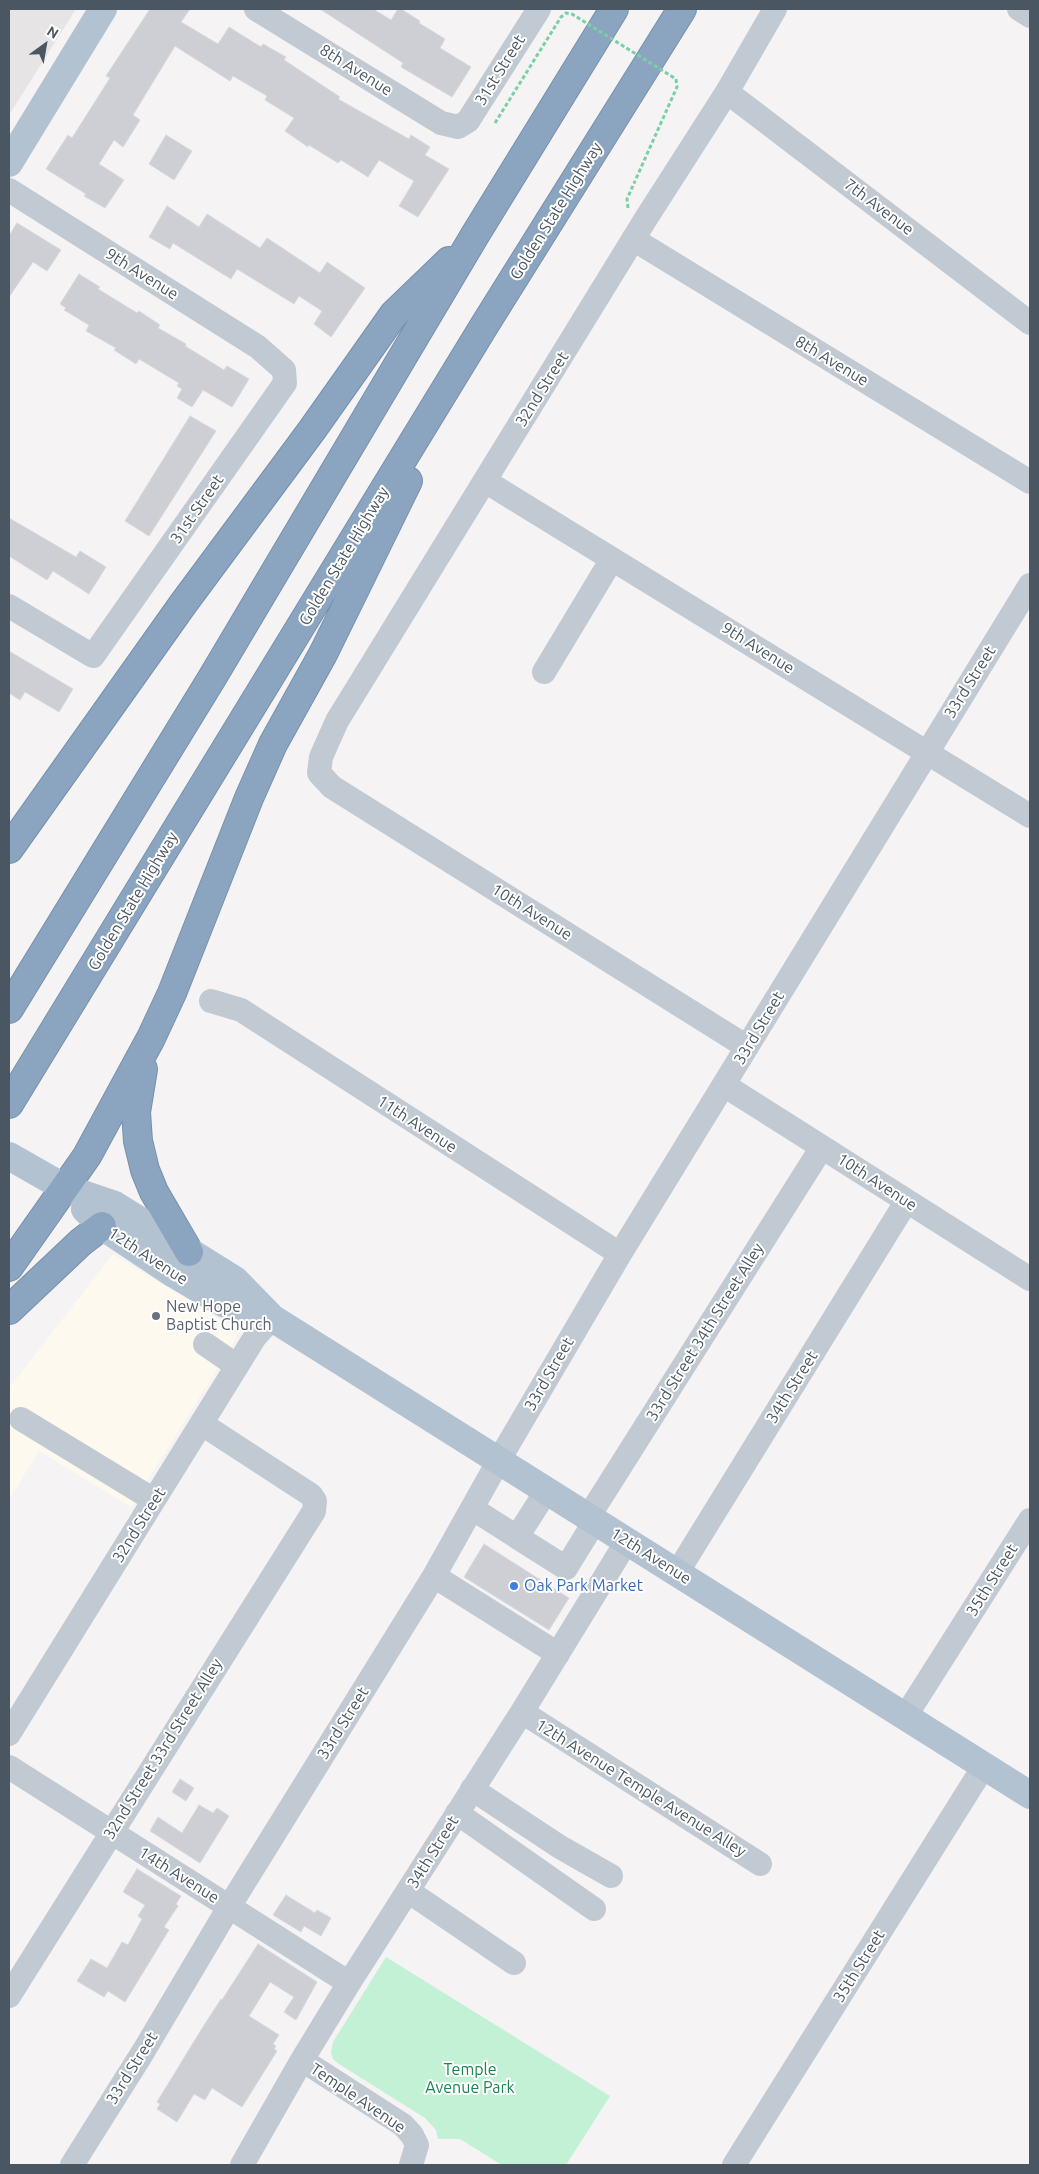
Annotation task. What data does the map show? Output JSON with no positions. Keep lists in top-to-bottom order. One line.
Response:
{"streets":{"highway":["Golden State Highway"],"main road":["12th Avenue"],"street":["8th Avenue","31st Street","7th Avenue","9th Avenue","32nd Street","33rd Street","10th Avenue","11th Avenue","33rd Street 34th Street Alley","34th Street","35th Street","32nd Street 33rd Street Alley","12th Avenue Temple Avenue Alley","14th Avenue","Temple Avenue"]},"crossings":[["8th Avenue","31st Street"],["8th Avenue","32nd Street"],["31st Street","9th Avenue"],["7th Avenue","32nd Street"],["9th Avenue","32nd Street"],["9th Avenue","33rd Street"],["32nd Street","10th Avenue"],["32nd Street","12th Avenue"],["32nd Street","32nd Street 33rd Street Alley"],["33rd Street","10th Avenue"],["33rd Street","11th Avenue"],["33rd Street","12th Avenue"],["33rd Street","14th Avenue"],["10th Avenue","33rd Street 34th Street Alley"],["10th Avenue","34th Street"],["12th Avenue","33rd Street 34th Street Alley"],["12th Avenue","34th Street"],["12th Avenue","35th Street"],["34th Street","12th Avenue Temple Avenue Alley"],["34th Street","14th Avenue"],["34th Street","Temple Avenue"],["32nd Street 33rd Street Alley","14th Avenue"]],"parks":["Temple Avenue Park"],"places":["New Hope Baptist Church","Oak Park Market"],"north":"top right"}
